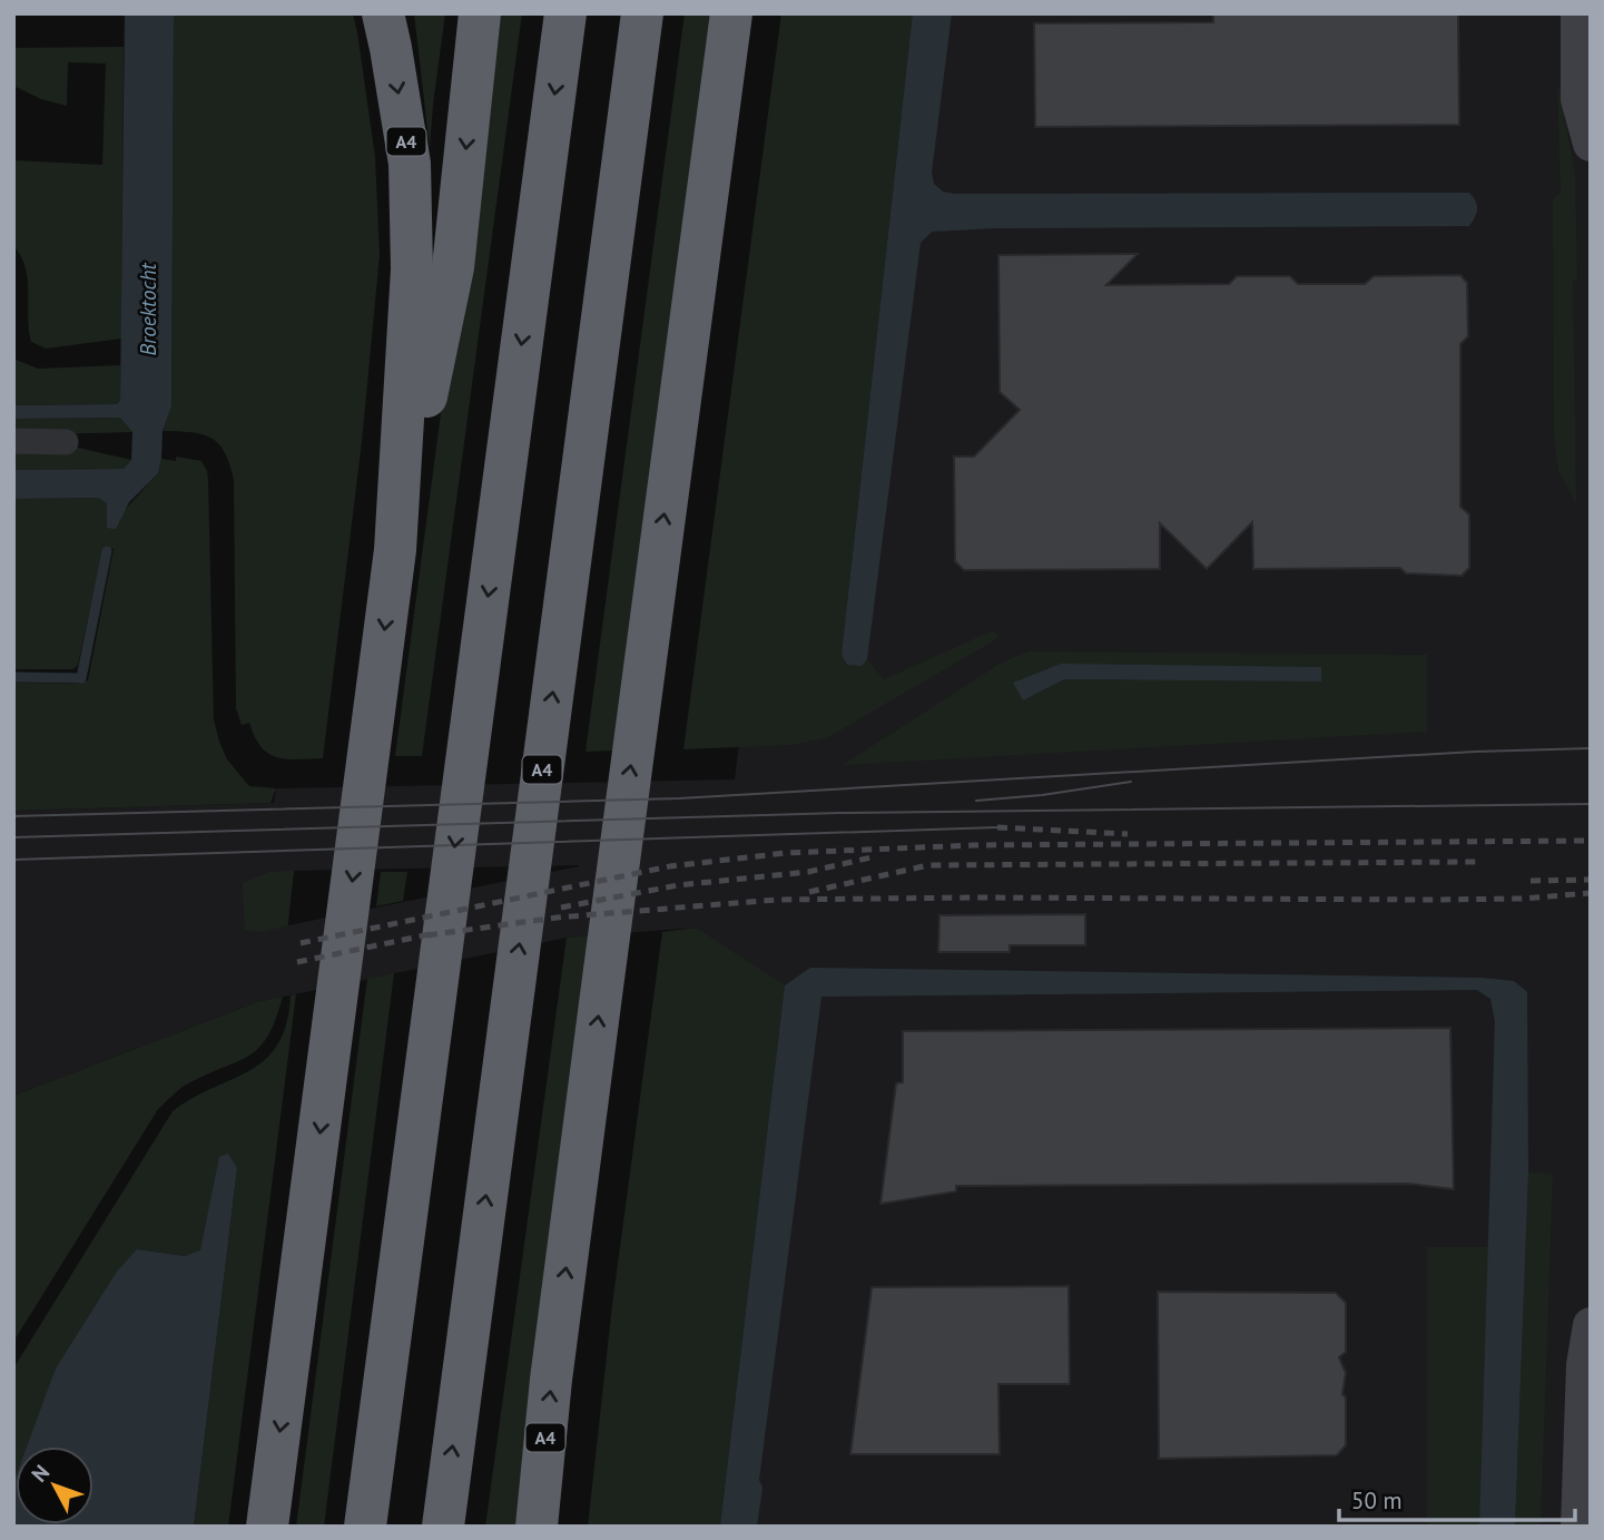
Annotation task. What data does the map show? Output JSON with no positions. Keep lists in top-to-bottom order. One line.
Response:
{"streets":{"highway":["A4"]},"water":["Broektocht"],"scale_bar":"50 m","north":"top left"}
